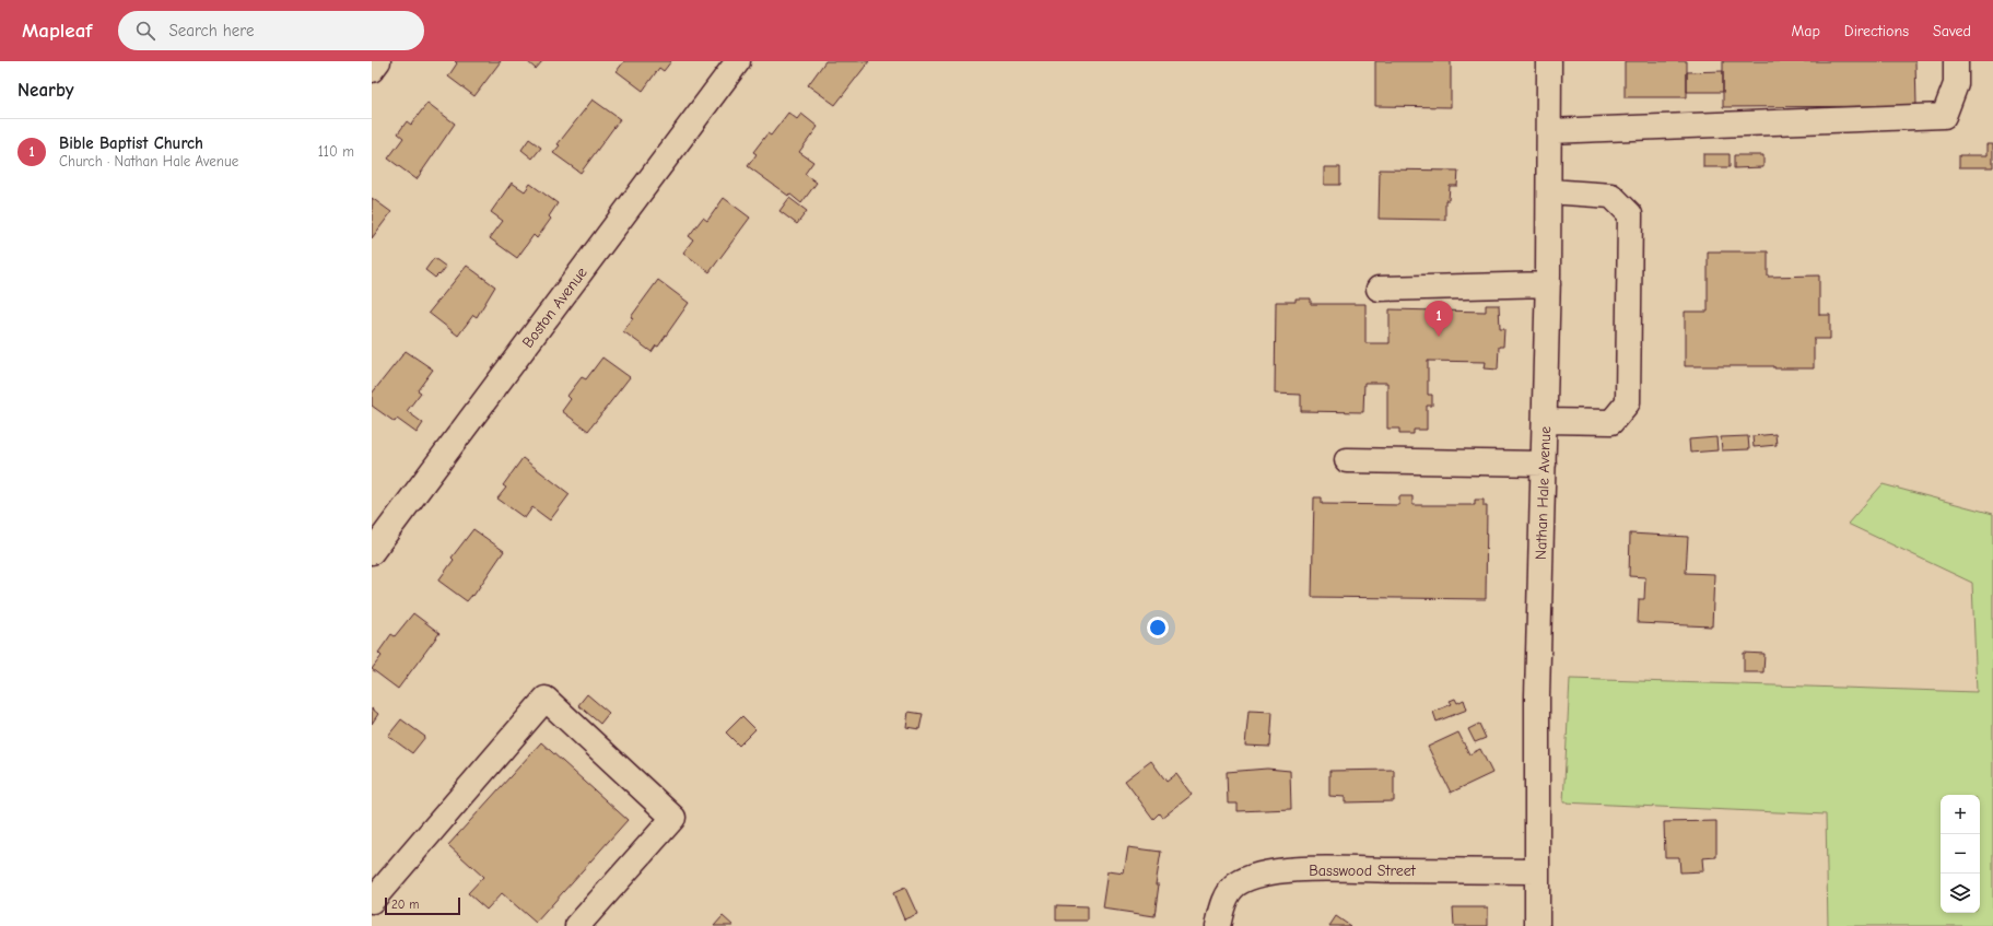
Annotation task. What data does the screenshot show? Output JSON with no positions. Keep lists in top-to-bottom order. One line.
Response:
{"streets":{"street":["Boston Avenue","Nathan Hale Avenue","Basswood Street"]},"crossings":[["Nathan Hale Avenue","Basswood Street"]],"scale_bar":"20 m","page":{"header":"Mapleaf","search":"Search here","nav":["Map","Directions","Saved"],"heading":"Nearby","list":[{"mark":"1","name":"Bible Baptist Church","note":"Church · Nathan Hale Avenue","value":"110 m"}],"pins":"1","map_buttons":["+","−"],"scale":"20 m"}}
